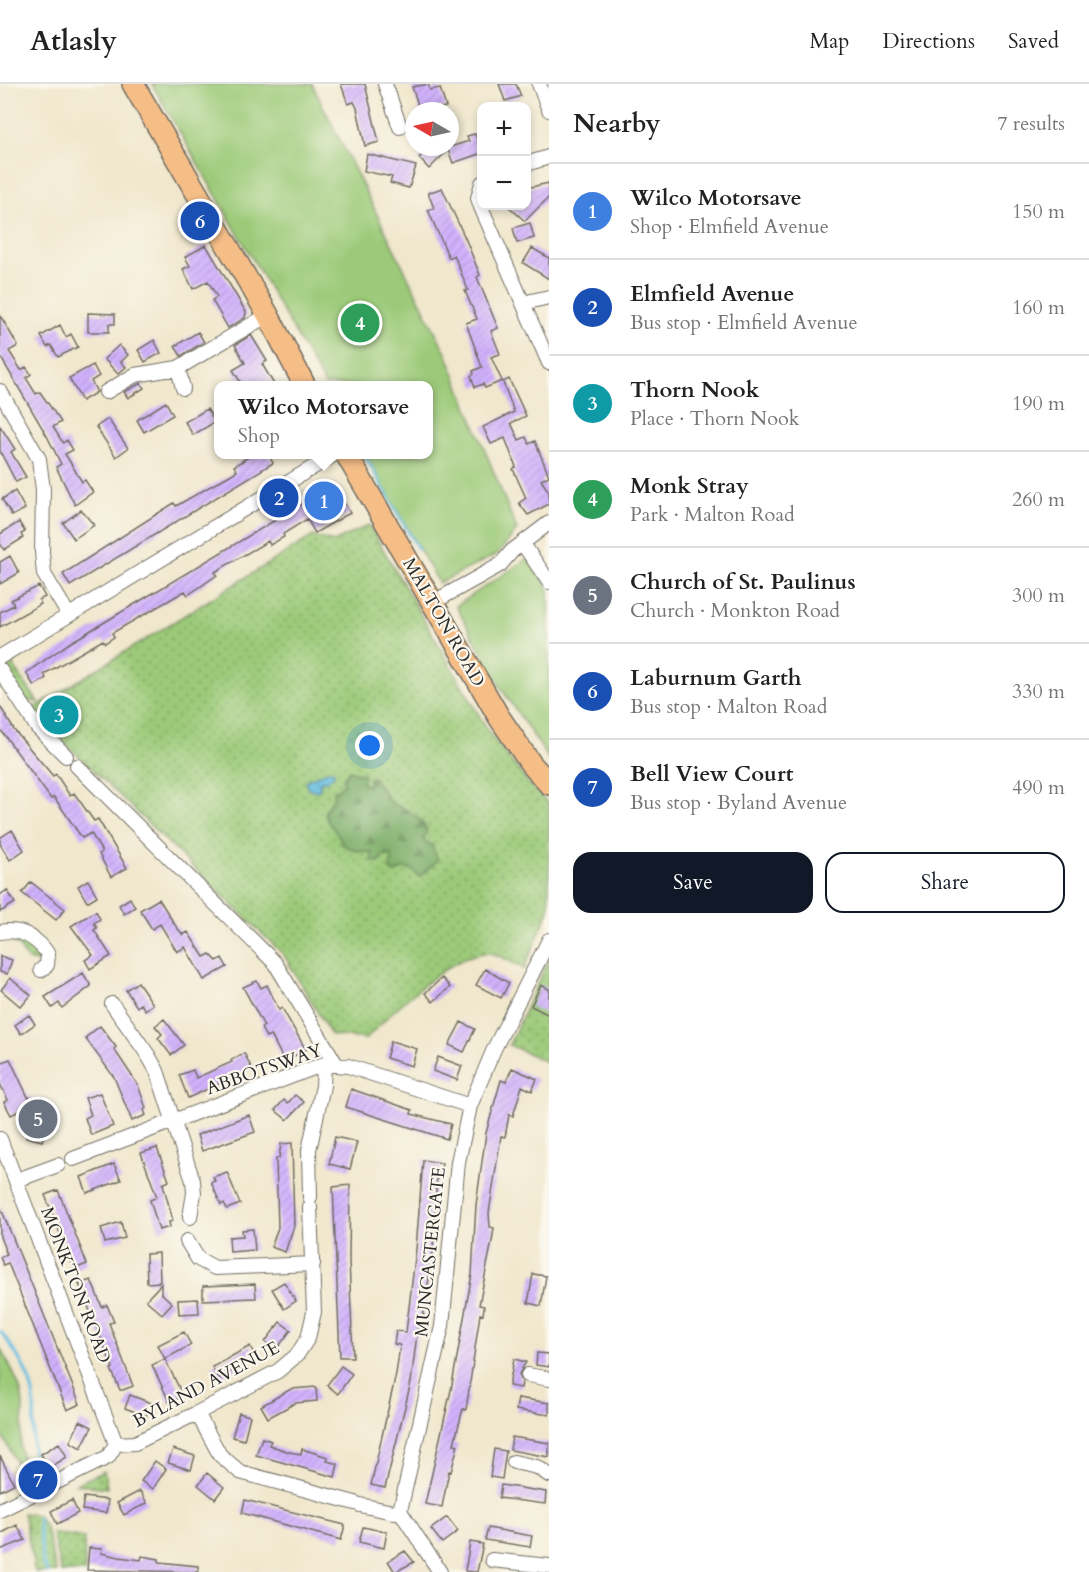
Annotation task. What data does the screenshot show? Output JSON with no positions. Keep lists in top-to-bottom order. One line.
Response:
{"streets":{"main road":["MALTON ROAD"],"street":["ABBOTSWAY","MUNCASTERGATE","MONKTON ROAD","BYLAND AVENUE"]},"crossings":[["ABBOTSWAY","MUNCASTERGATE"],["ABBOTSWAY","BYLAND AVENUE"],["MONKTON ROAD","BYLAND AVENUE"]],"north":"left","page":{"header":"Atlasly","nav":["Map","Directions","Saved"],"heading":["Nearby","7 results"],"map_buttons":["+","−"],"list":[{"mark":"1","name":"Wilco Motorsave","note":"Shop · Elmfield Avenue","value":"150 m"},{"mark":"2","name":"Elmfield Avenue","note":"Bus stop · Elmfield Avenue","value":"160 m"},{"mark":"3","name":"Thorn Nook","note":"Place · Thorn Nook","value":"190 m"},{"mark":"4","name":"Monk Stray","note":"Park · Malton Road","value":"260 m"},{"mark":"5","name":"Church of St. Paulinus","note":"Church · Monkton Road","value":"300 m"},{"mark":"6","name":"Laburnum Garth","note":"Bus stop · Malton Road","value":"330 m"},{"mark":"7","name":"Bell View Court","note":"Bus stop · Byland Avenue","value":"490 m"}],"pins":["6","4","2","1","3","5","7"],"popup":["Wilco Motorsave","Shop"],"buttons":["Save","Share"]}}
